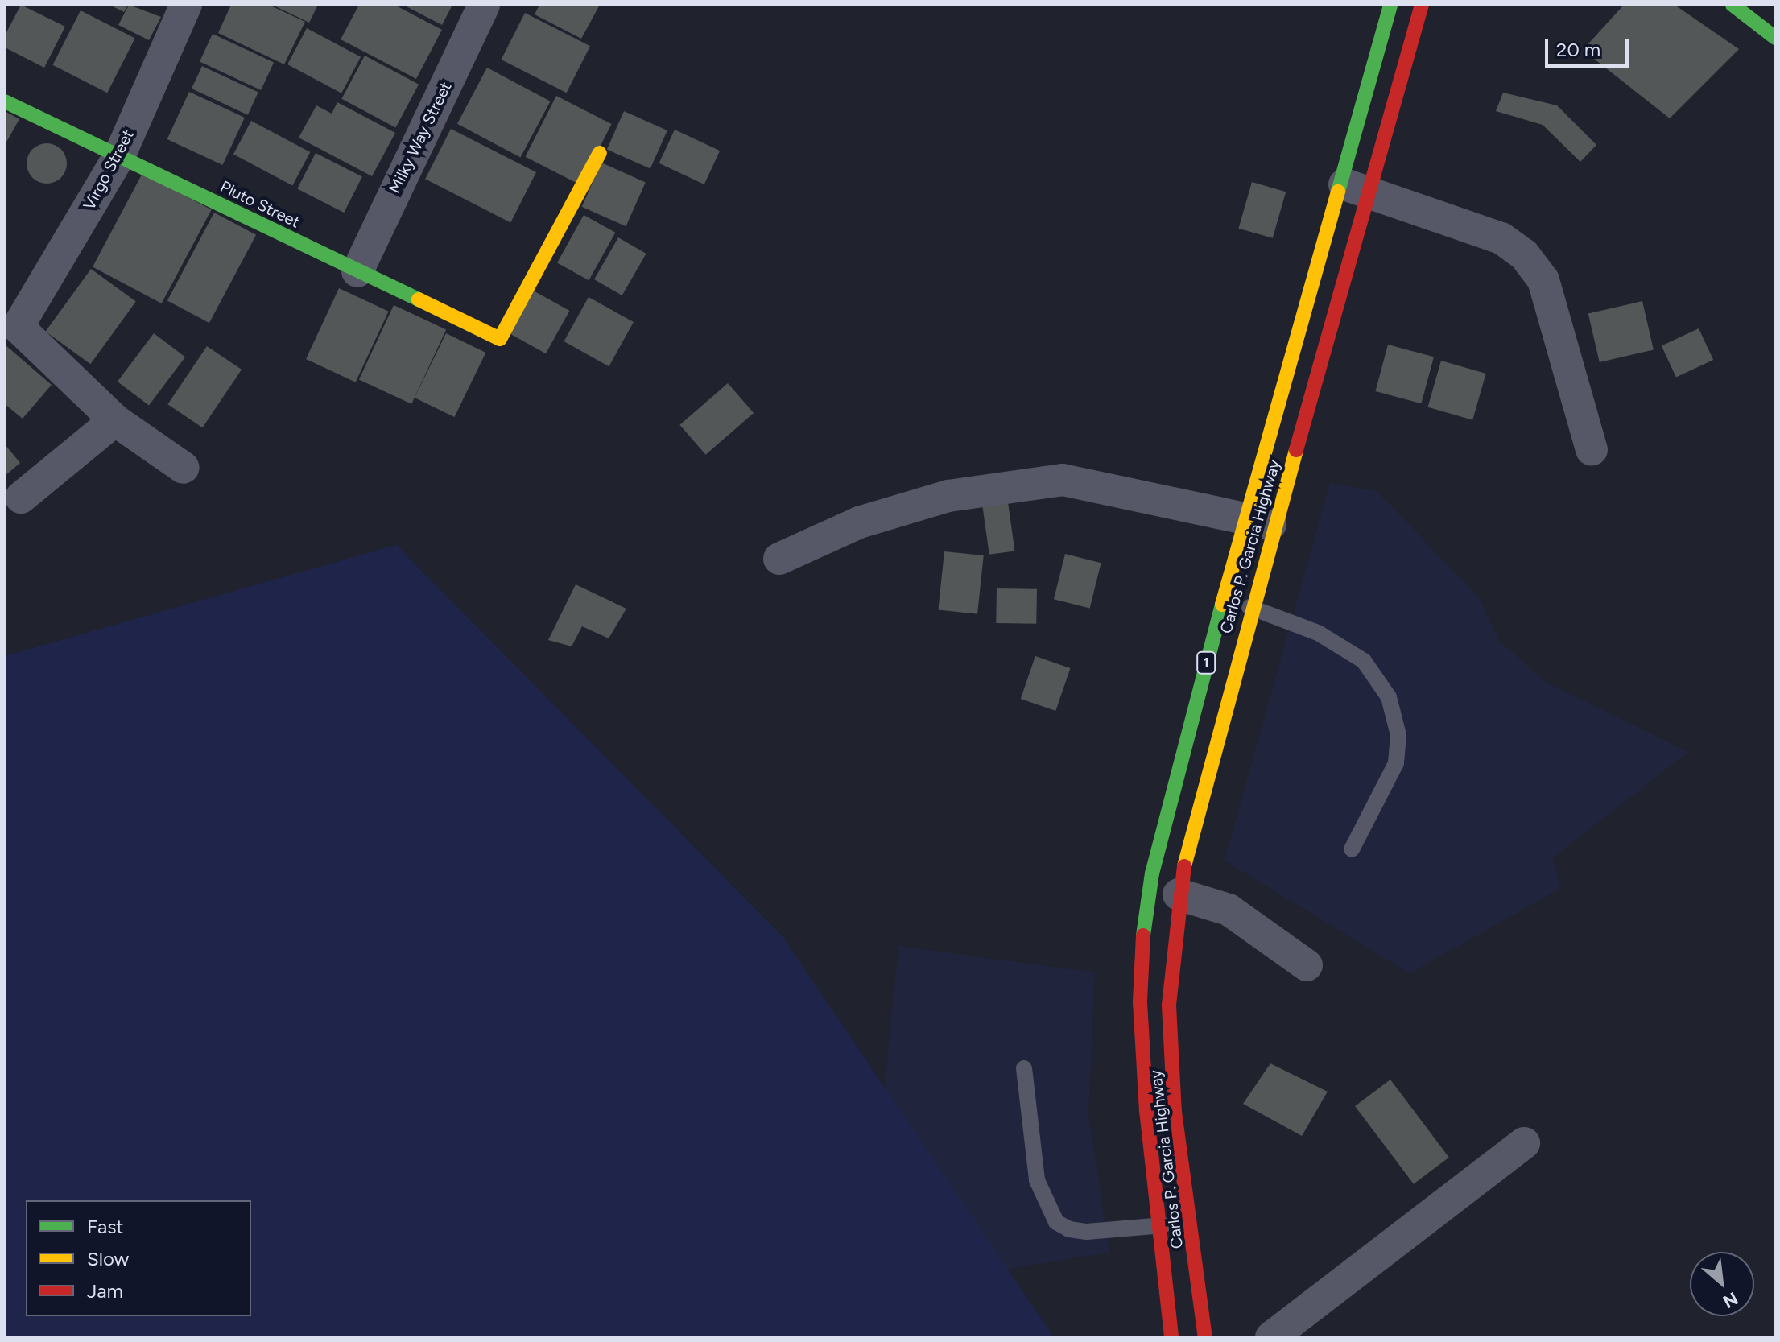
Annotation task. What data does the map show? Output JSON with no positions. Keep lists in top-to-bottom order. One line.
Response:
{"streets":{"main road":["Pluto Street","Carlos P. Garcia Highway","1"],"street":["Milky Way Street","Virgo Street"]},"crossings":[["Milky Way Street","Pluto Street"],["Virgo Street","Pluto Street"]],"legend":["Fast","Slow","Jam"],"scale_bar":"20 m","north":"bottom right"}
